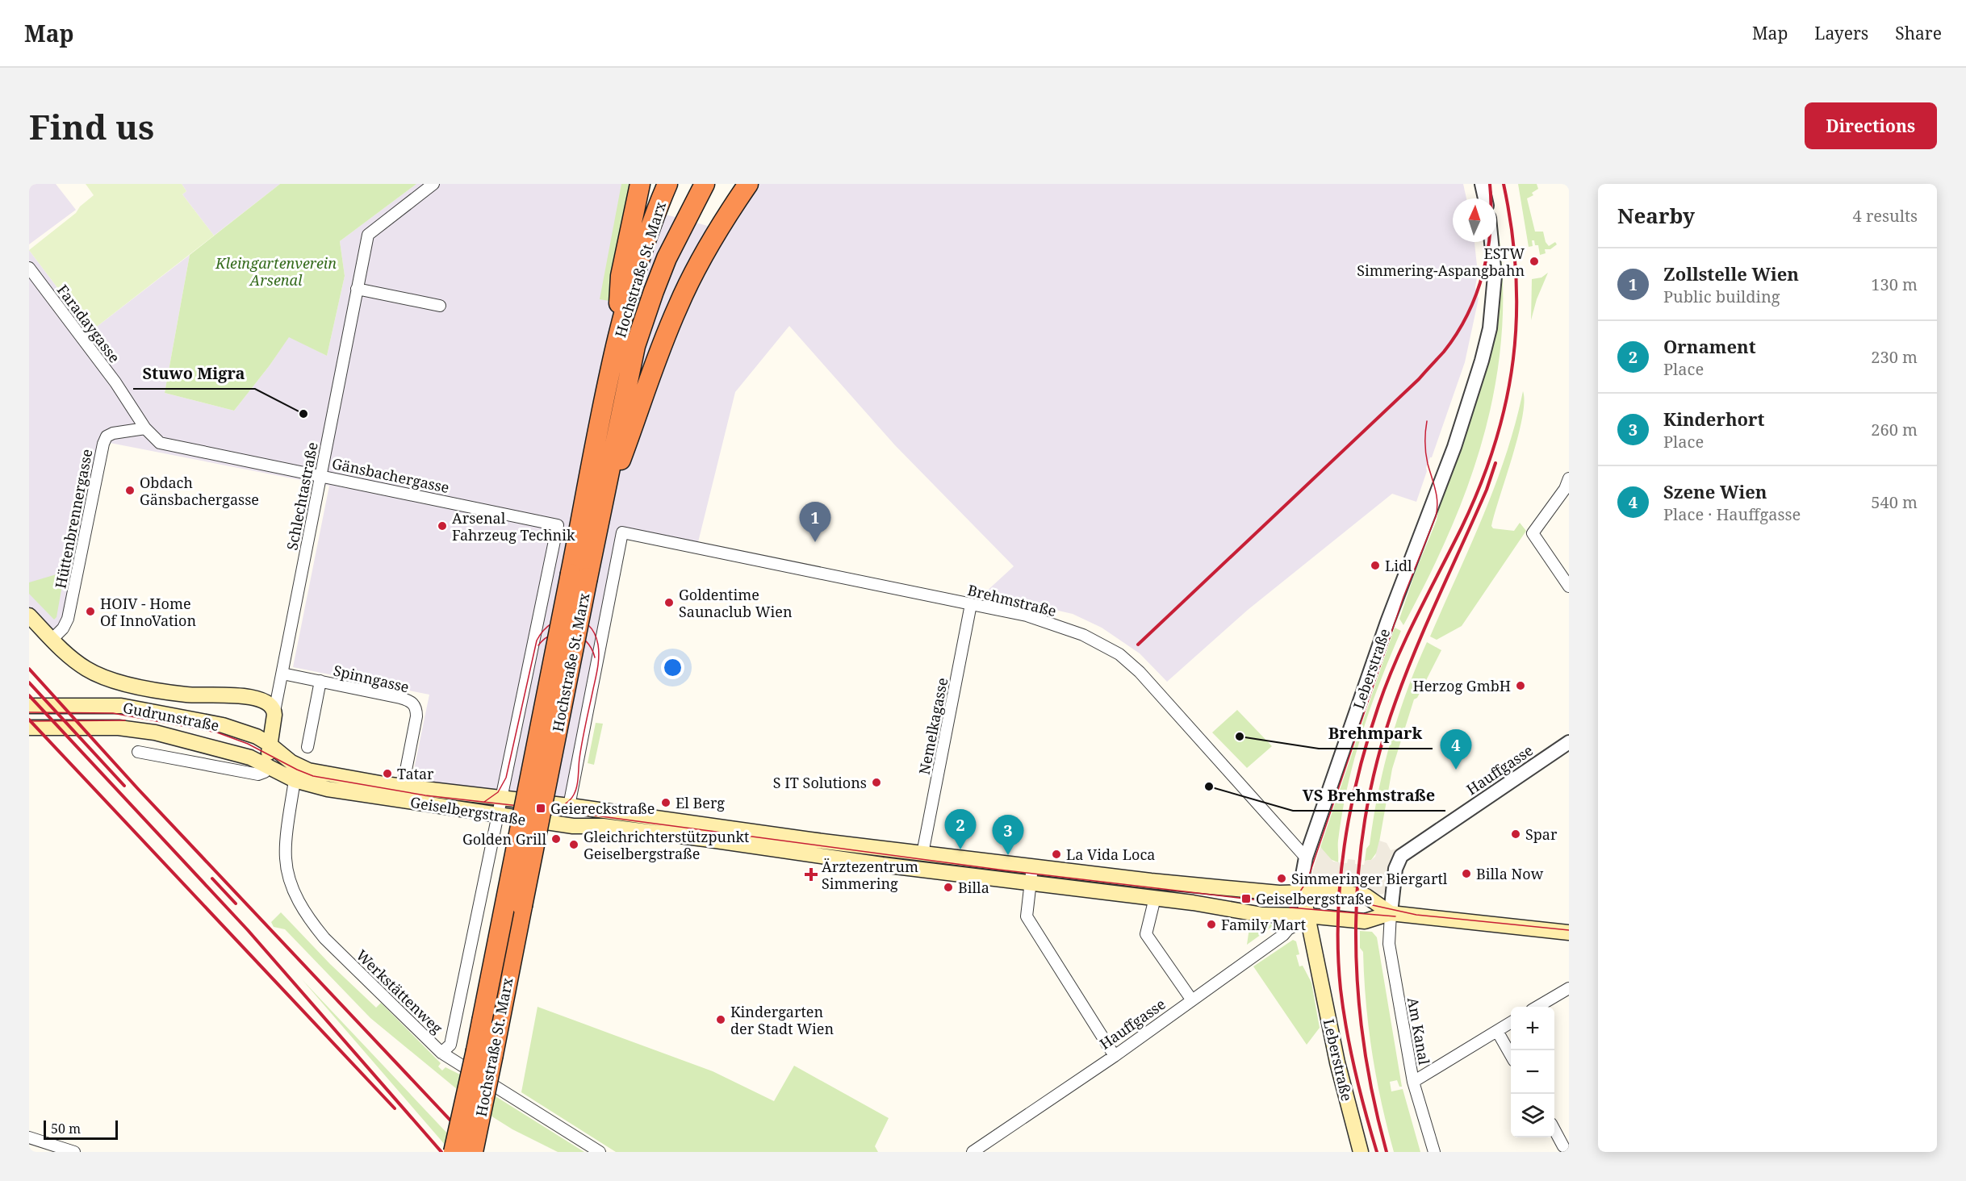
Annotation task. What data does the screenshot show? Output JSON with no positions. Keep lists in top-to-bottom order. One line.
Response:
{"streets":{"highway":["Hochstraße St. Marx"],"main road":["Leberstraße","Gudrunstraße","Geiselbergstraße"],"street":["Faradaygasse","Gänsbachergasse","Schlechtastraße","Hüttenbrennergasse","Brehmstraße","Spinngasse","Nemelkagasse","Hauffgasse","Werkstättenweg","Am Kanal"]},"crossings":[["Faradaygasse","Gänsbachergasse"],["Faradaygasse","Hüttenbrennergasse"],["Gänsbachergasse","Schlechtastraße"],["Gänsbachergasse","Geiselbergstraße"],["Schlechtastraße","Spinngasse"],["Brehmstraße","Leberstraße"],["Brehmstraße","Nemelkagasse"],["Brehmstraße","Geiselbergstraße"],["Leberstraße","Hauffgasse"],["Leberstraße","Geiselbergstraße"],["Spinngasse","Geiselbergstraße"],["Gudrunstraße","Geiselbergstraße"],["Gudrunstraße","Werkstättenweg"],["Nemelkagasse","Geiselbergstraße"],["Hauffgasse","Geiselbergstraße"],["Hauffgasse","Am Kanal"],["Geiselbergstraße","Werkstättenweg"],["Geiselbergstraße","Am Kanal"]],"parks":["Kleingartenverein Arsenal"],"places":{"other":["ESTW Simmering-Aspangbahn","Stuwo Migra","Obdach Gänsbachergasse","Arsenal Fahrzeug Technik","Lidl","Goldentime Saunaclub Wien","HOIV - Home Of InnoVation","Herzog GmbH","Brehmpark","Tatar","S IT Solutions","VS Brehmstraße","El Berg","Spar","Golden Grill","Gleichrichterstützpunkt Geiselbergstraße","La Vida Loca","Billa Now","Simmeringer Biergartl","Billa","Family Mart","Kindergarten der Stadt Wien"],"transit":["Geiereckstraße","Geiselbergstraße"],"health":["Ärztezentrum Simmering"]},"scale_bar":"50 m","north":"top","page":{"header":"Map","nav":["Map","Layers","Share"],"buttons":"Directions","title":"Find us","heading":["Nearby","4 results"],"list":[{"mark":"1","name":"Zollstelle Wien","note":"Public building","value":"130 m"},{"mark":"2","name":"Ornament","note":"Place","value":"230 m"},{"mark":"3","name":"Kinderhort","note":"Place","value":"260 m"},{"mark":"4","name":"Szene Wien","note":"Place · Hauffgasse","value":"540 m"}],"pins":["1","4","2","3"],"map_buttons":["+","−"],"scale":"50 m"}}
